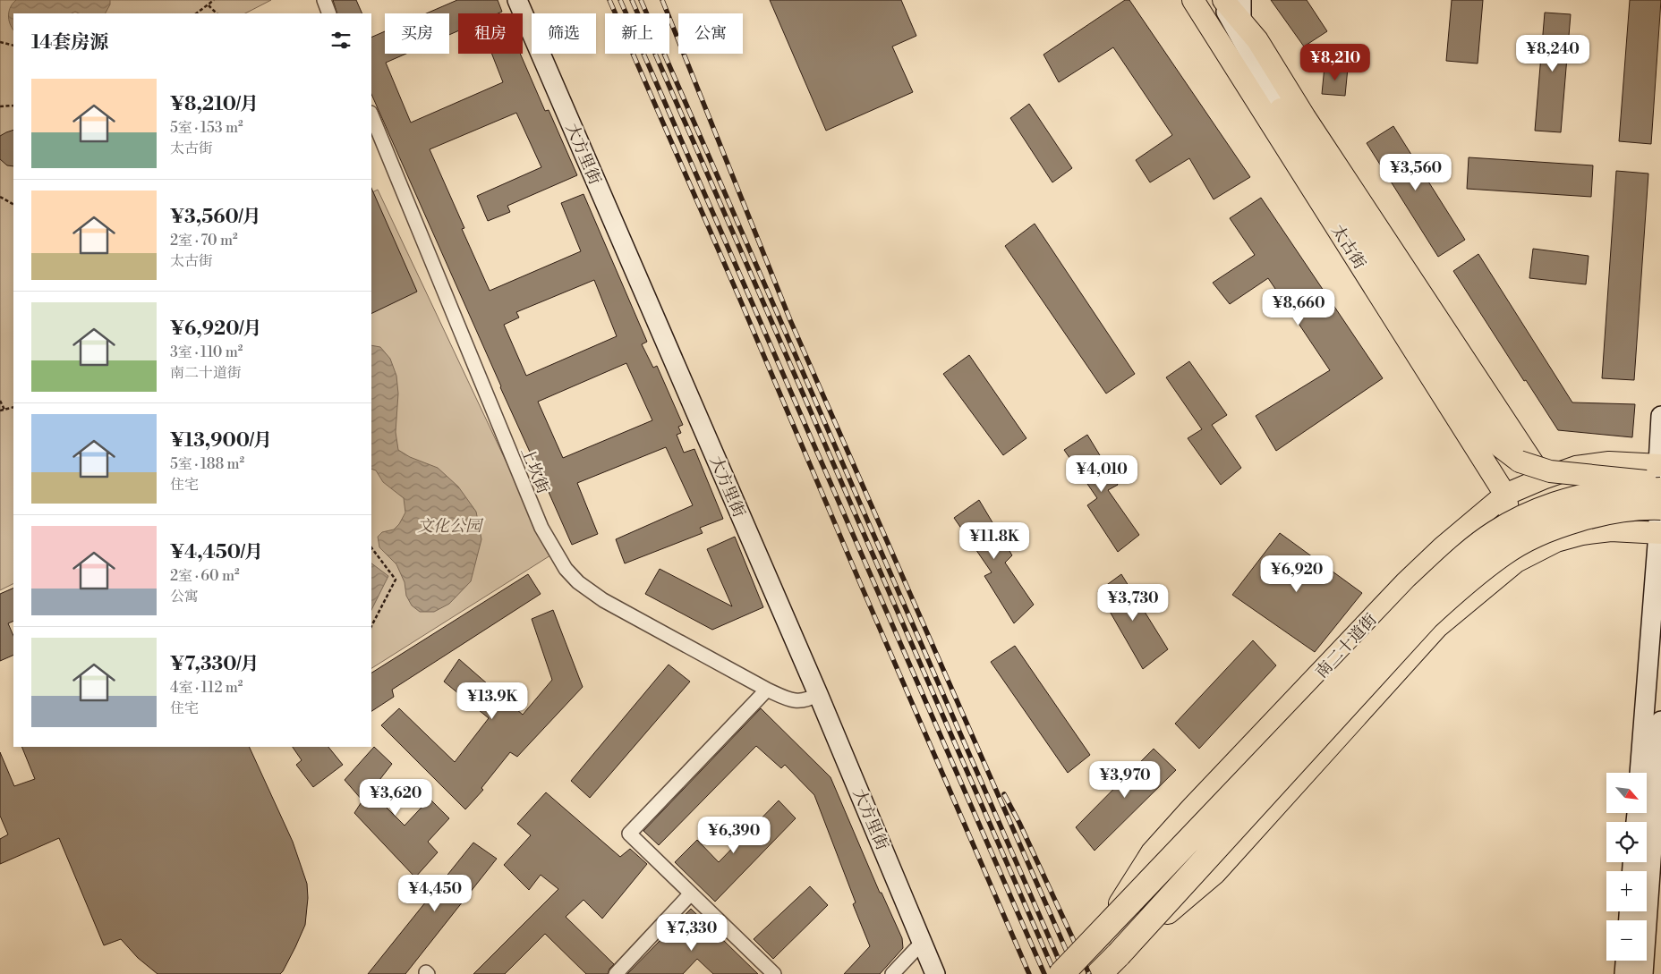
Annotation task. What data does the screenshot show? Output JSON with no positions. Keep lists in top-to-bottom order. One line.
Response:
{"streets":{"main road":["大方里街","太古街","南二十道街"],"street":["上坎街"]},"crossings":[["大方里街","上坎街"],["太古街","南二十道街"]],"parks":["文化公园"],"north":"bottom right","page":{"chip":["买房","租房","筛选","新上","公寓"],"heading":"14套房源","price":["¥8,240","¥8,210","¥3,560","¥8,660","¥4,010","¥11.8K","¥6,920","¥3,730","¥13.9K","¥3,970","¥3,620","¥6,390","¥4,450","¥7,330"],"list":[{"name":"¥8,210/月","note":"5室 · 153 m² · 太古街"},{"name":"¥3,560/月","note":"2室 · 70 m² · 太古街"},{"name":"¥6,920/月","note":"3室 · 110 m² · 南二十道街"},{"name":"¥13,900/月","note":"5室 · 188 m² · 住宅"},{"name":"¥4,450/月","note":"2室 · 60 m² · 公寓"},{"name":"¥7,330/月","note":"4室 · 112 m² · 住宅"}],"map_buttons":["+","−"]}}
